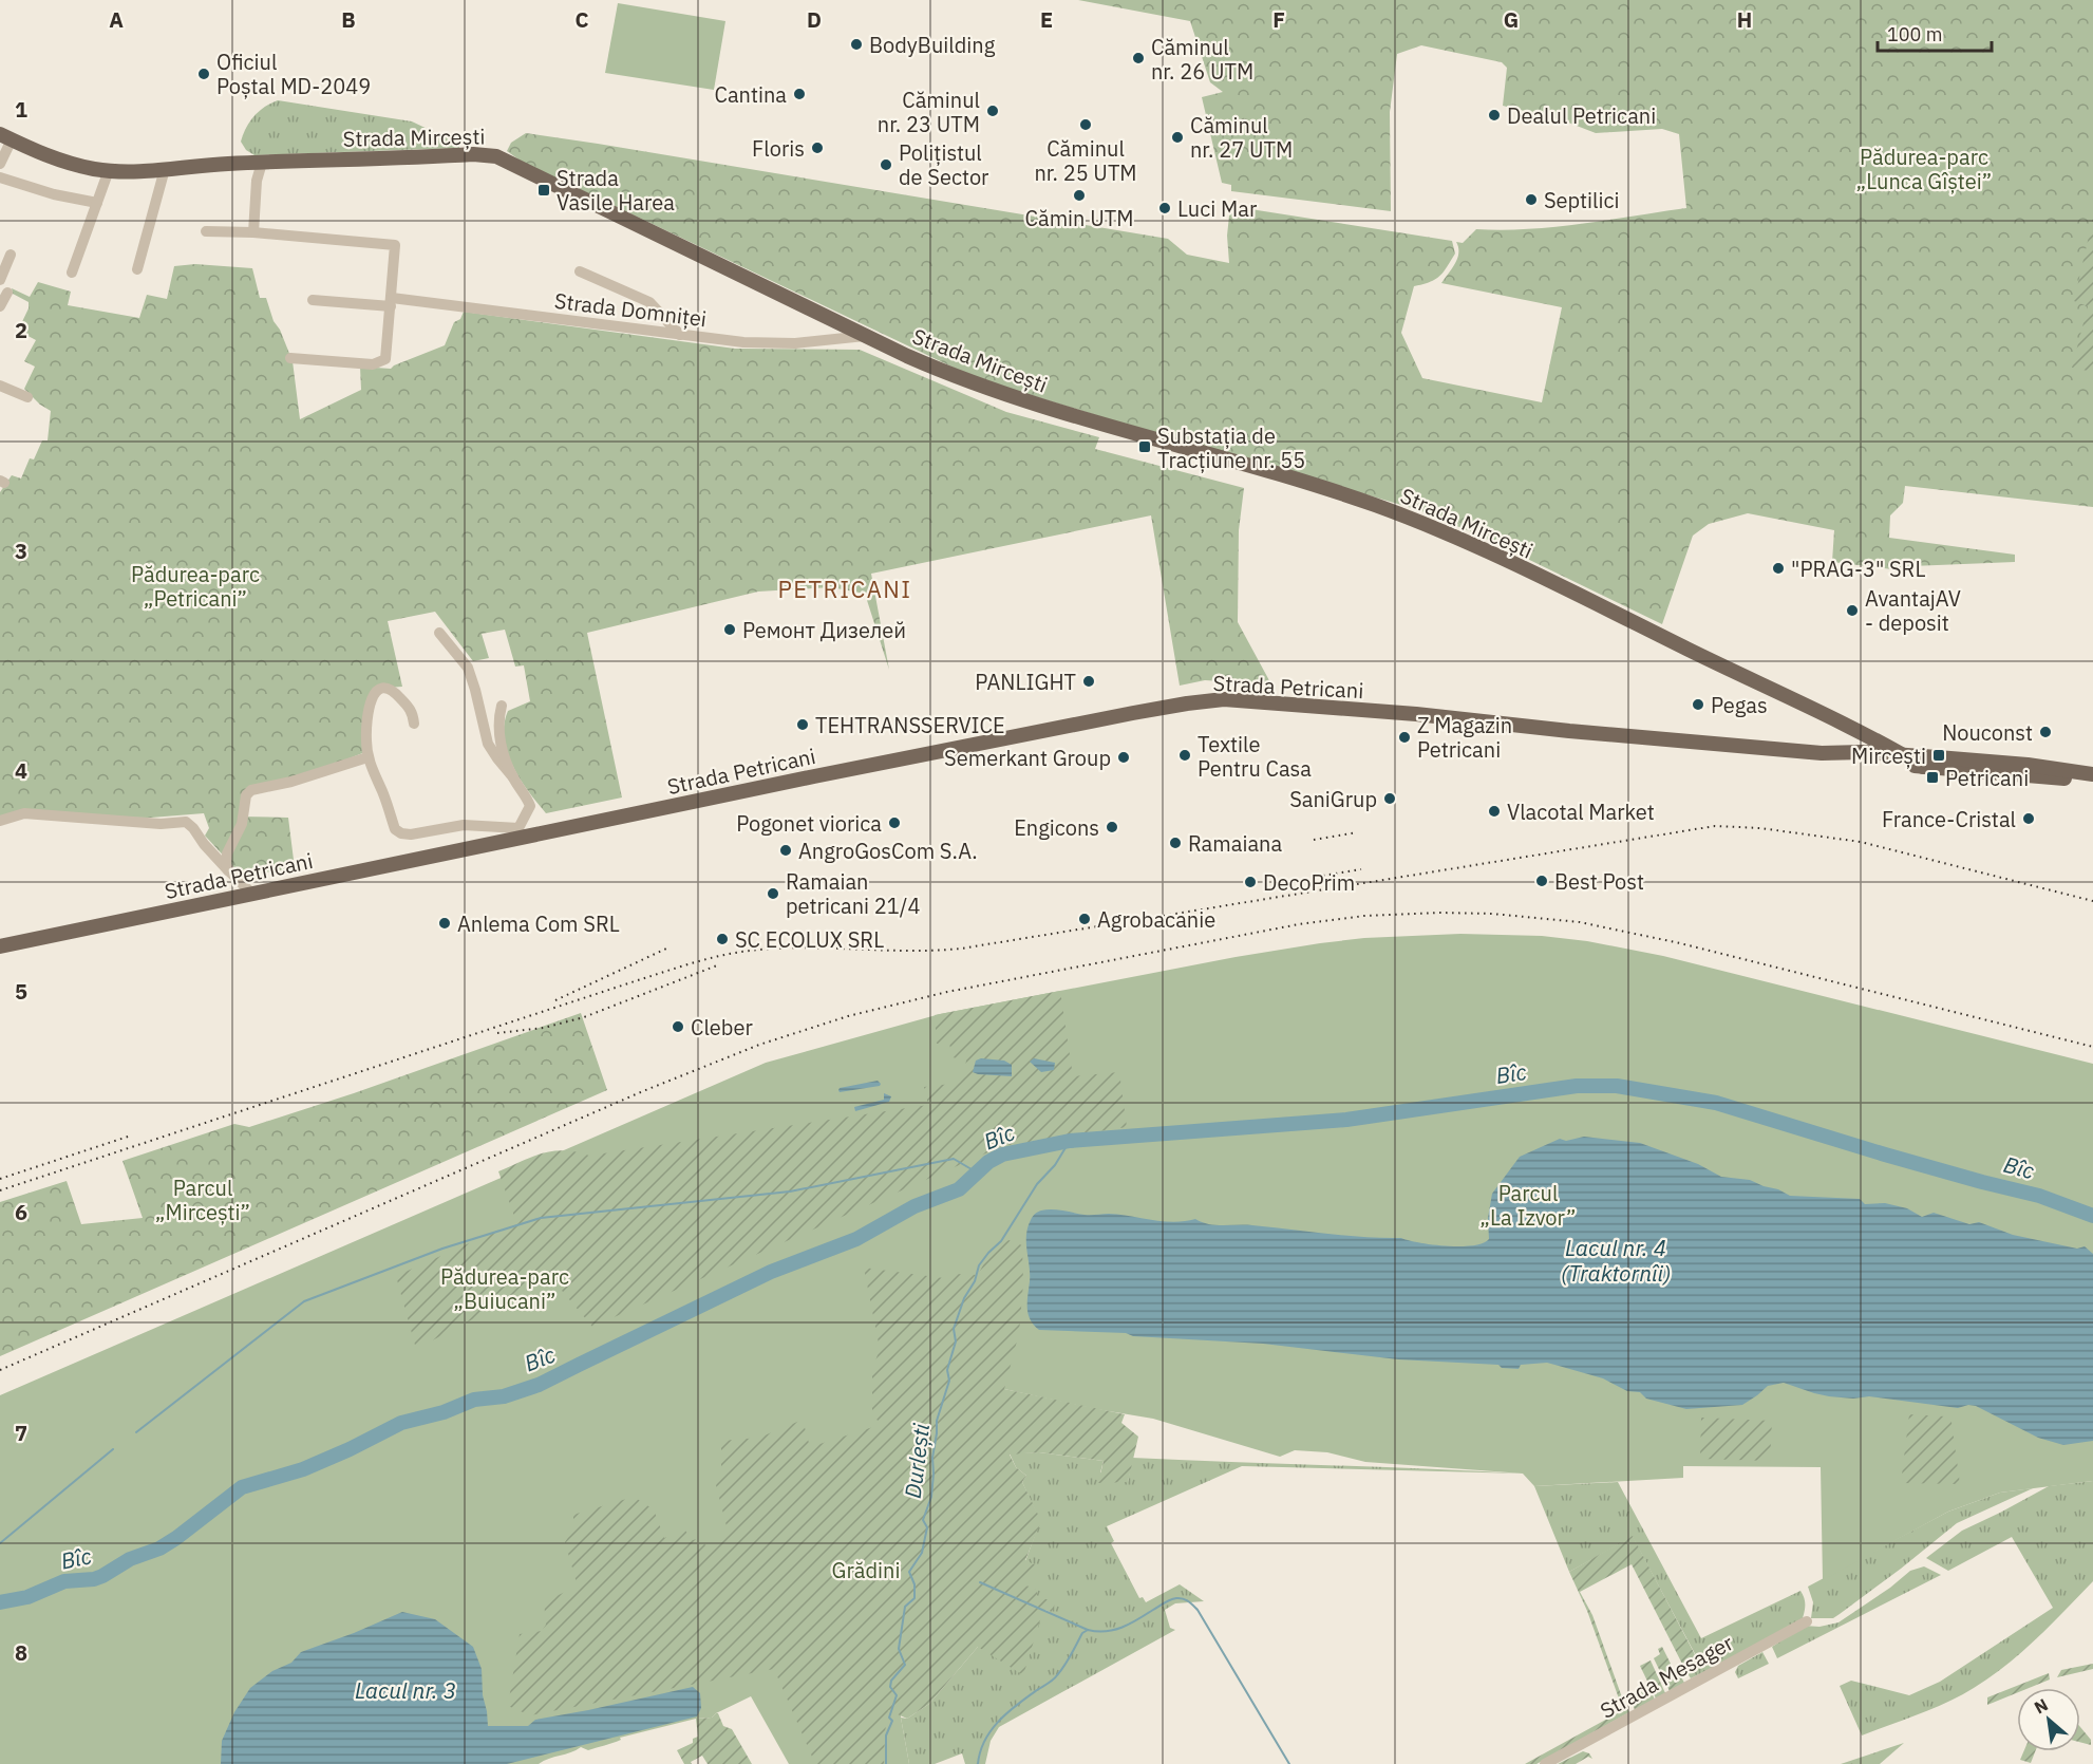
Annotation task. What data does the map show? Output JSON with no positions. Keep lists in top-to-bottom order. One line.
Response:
{"streets":{"main road":["Strada Mircești","Strada Petricani"],"street":["Strada Domniței","Strada Mesager"]},"crossings":[["Strada Mircești","Strada Domniței"],["Strada Mircești","Strada Petricani"]],"districts":["PETRICANI"],"water":["Bîc","Lacul nr. 4 (Traktornîi)","Durlești","Lacul nr. 3"],"parks":["Pădurea-parc „Lunca Gîștei”","Pădurea-parc „Petricani”","Parcul „Mircești”","Parcul „La Izvor”","Pădurea-parc „Buiucani”","Grădini"],"places":{"other":["BodyBuilding","Căminul nr. 26 UTM","Oficiul Poștal MD-2049","Cantina","Căminul nr. 23 UTM","Dealul Petricani","Căminul nr. 25 UTM","Căminul nr. 27 UTM","Floris","Polițistul de Sector","Cămin UTM","Septilici","Luci Mar","\"PRAG-3\" SRL","AvantajAV - deposit","Ремонт Дизелей","PANLIGHT","Pegas","TEHTRANSSERVICE","Nouconst","Z Magazin Petricani","Textile Pentru Casa","Semerkant Group","SaniGrup","Vlacotal Market","France-Cristal","Pogonet viorica","Engicons","Ramaiana","AngroGosCom S.A.","Best Post","DecoPrim","Ramaian petricani 21/4","Agrobacanie","Anlema Com SRL","SC ECOLUX SRL","Cleber"],"transit":["Strada Vasile Harea","Substația de Tracțiune nr. 55","Mircești","Petricani"]},"scale_bar":"100 m","north":"top left","grid":{"columns":["A","B","C","D","E","F","G","H"],"rows":["1","2","3","4","5","6","7","8"]}}
